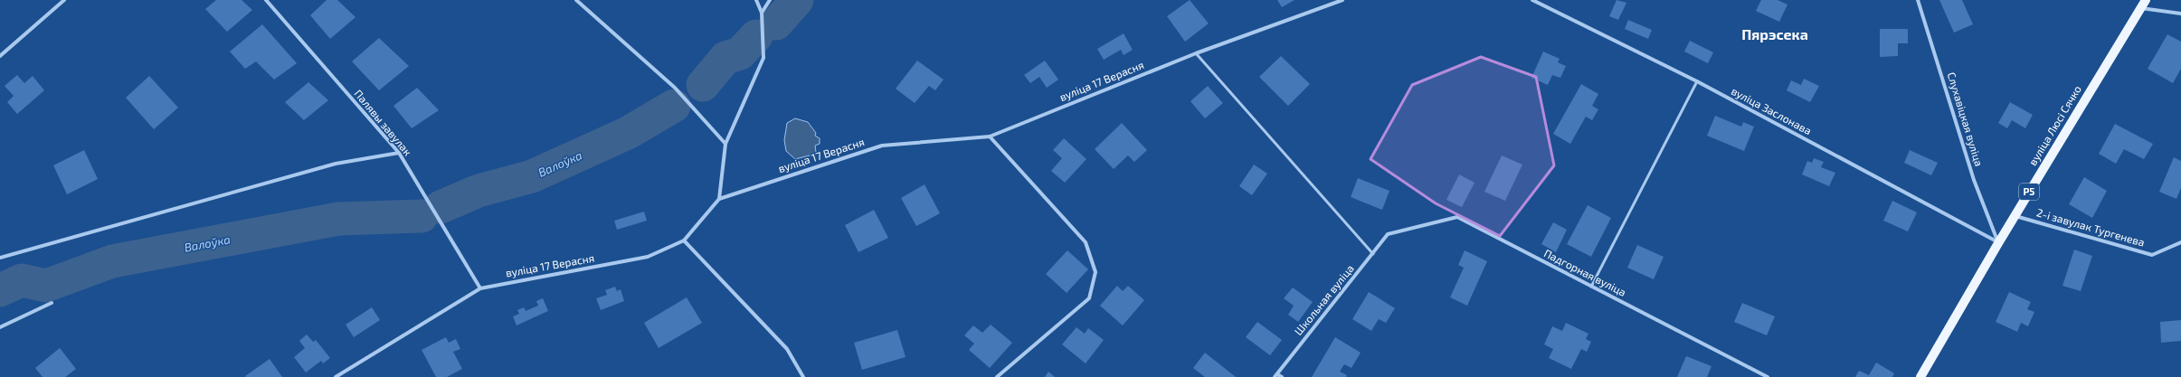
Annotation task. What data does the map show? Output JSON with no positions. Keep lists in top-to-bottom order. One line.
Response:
{"streets":{"main road":["вуліца Люсі Сячко","Р5"],"street":["вуліца 17 Верасня","вуліца Заслонава","Слухавіцкая вуліца","Палявы завулак","2-і завулак Тургенева","Падгорная вуліца","Школьная вуліца"]},"crossings":[["вуліца 17 Верасня","Палявы завулак"],["вуліца Заслонава","Слухавіцкая вуліца"],["вуліца Заслонава","вуліца Люсі Сячко"],["Слухавіцкая вуліца","вуліца Люсі Сячко"],["вуліца Люсі Сячко","2-і завулак Тургенева"],["Падгорная вуліца","Школьная вуліца"]],"districts":["Пярэсека"],"water":["Валоўка"]}
